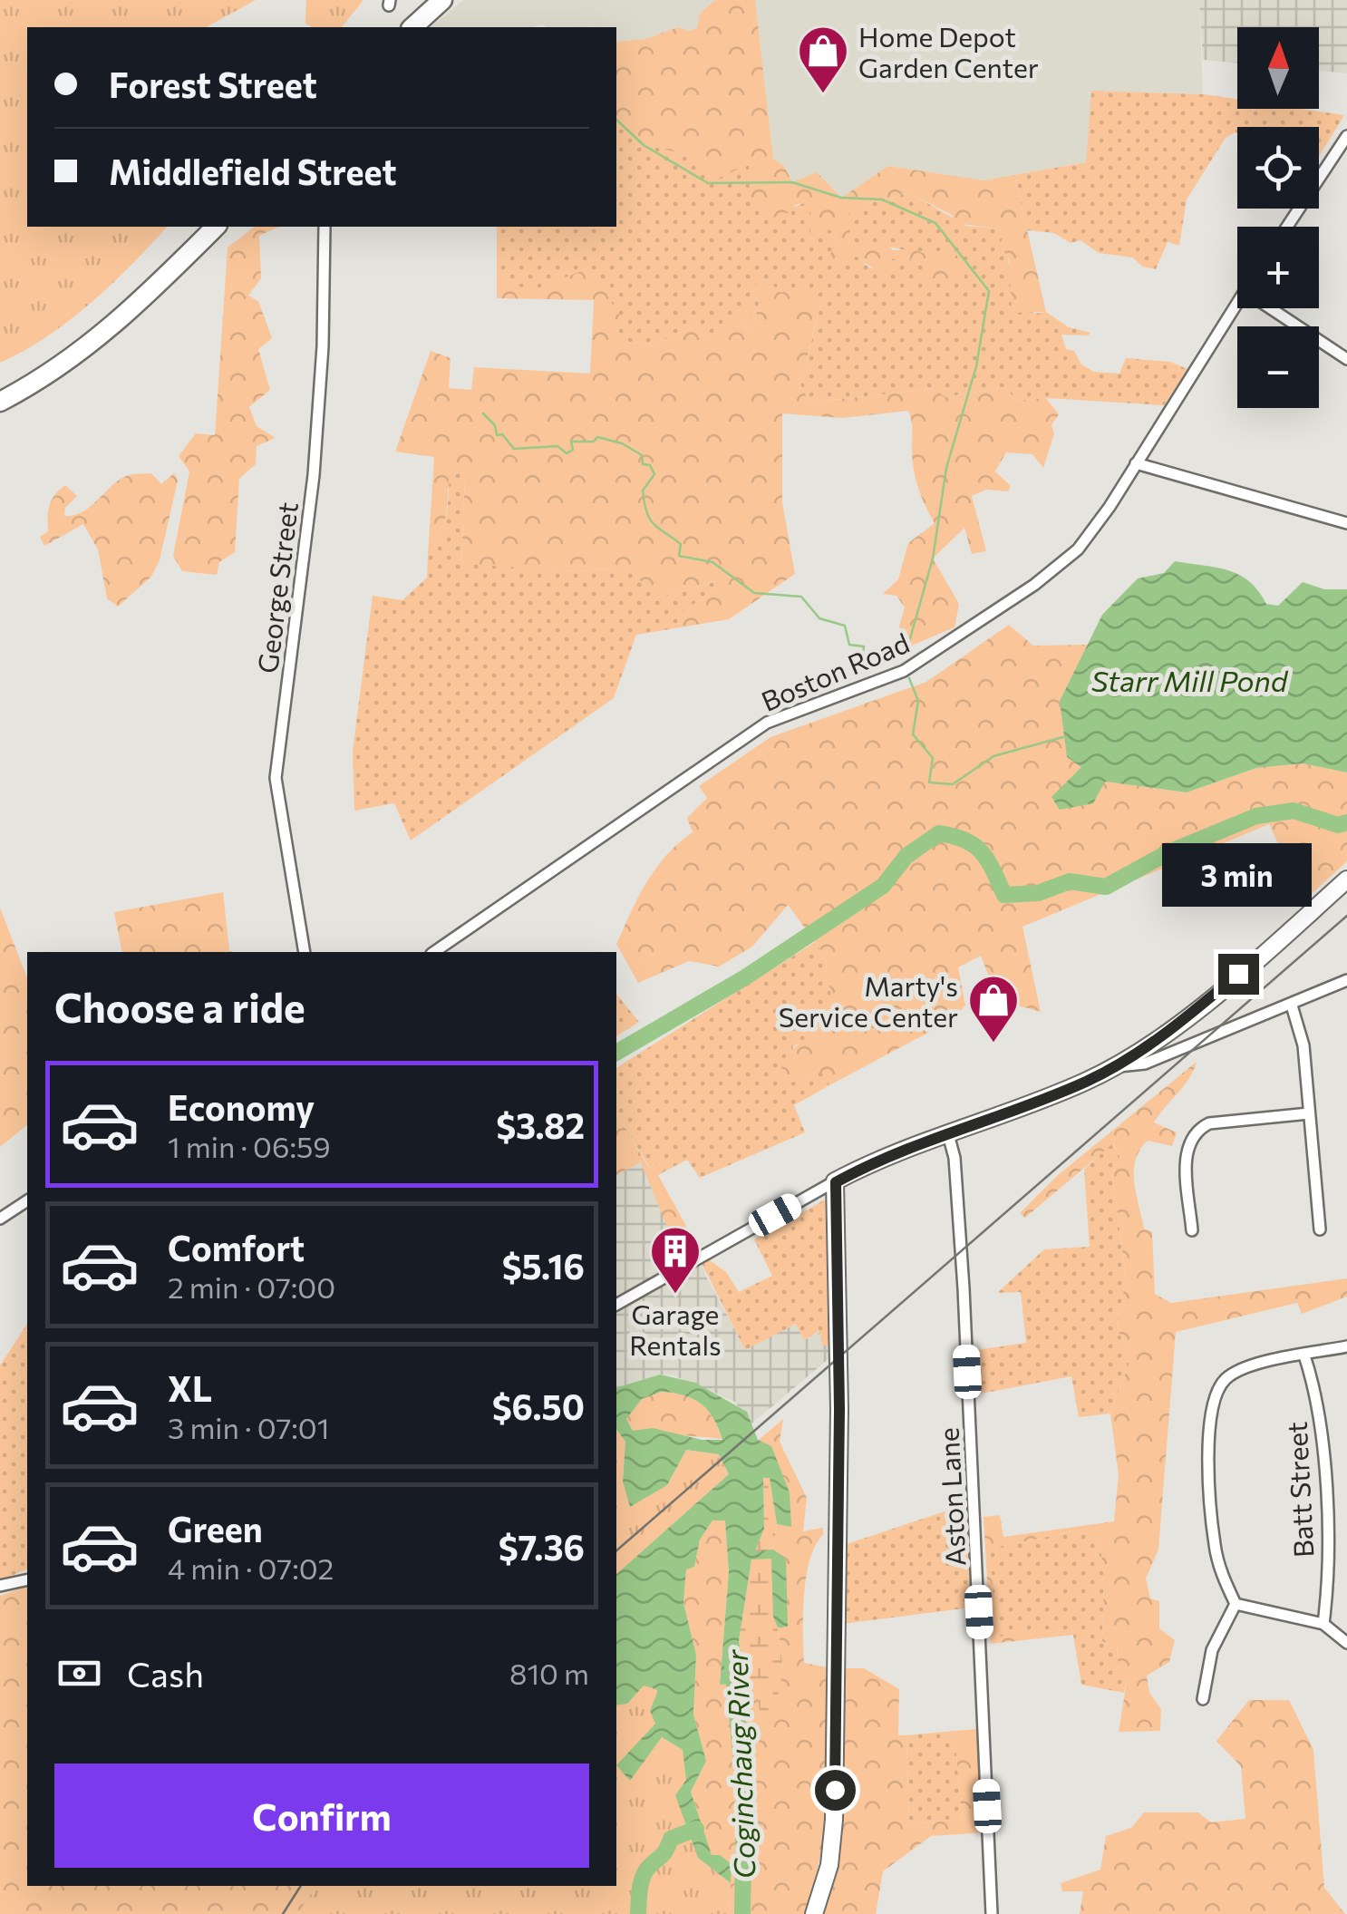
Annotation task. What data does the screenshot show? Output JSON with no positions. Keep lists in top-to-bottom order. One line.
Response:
{"streets":{"street":["George Street","Boston Road","Batt Street","Aston Lane"]},"water":["Starr Mill Pond","Coginchaug River"],"places":{"shop":["Home Depot Garden Center","Marty's Service Center"],"building":["Garage Rentals"]},"north":"top","page":{"map_buttons":["+","−"],"banner":["Forest Street","Middlefield Street"],"bubble":"3 min","heading":"Choose a ride","list":[{"name":"Economy","note":"1 min · 06:59","value":"$3.82"},{"name":"Comfort","note":"2 min · 07:00","value":"$5.16"},{"name":"XL","note":"3 min · 07:01","value":"$6.50"},{"name":"Green","note":"4 min · 07:02","value":"$7.36"}],"pay":["Cash","810 m"],"buttons":"Confirm"}}
